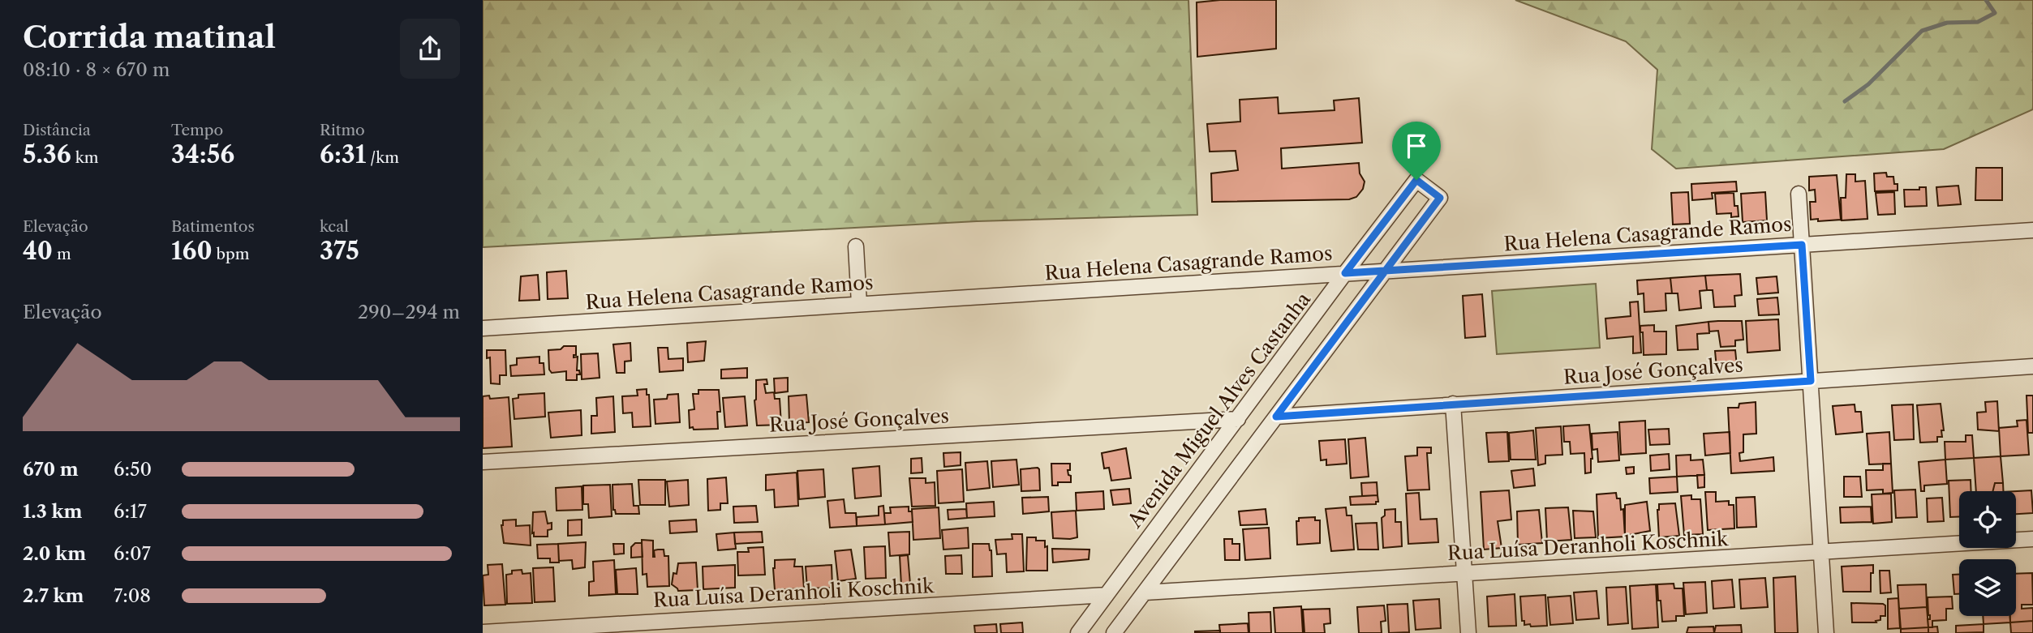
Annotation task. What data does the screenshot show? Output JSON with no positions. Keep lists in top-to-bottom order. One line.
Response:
{"streets":{"street":["Rua Helena Casagrande Ramos","Rua José Gonçalves","Avenida Miguel Alves Castanha","Rua Luísa Deranholi Koschnik"]},"crossings":[["Rua Helena Casagrande Ramos","Avenida Miguel Alves Castanha"],["Rua José Gonçalves","Avenida Miguel Alves Castanha"],["Avenida Miguel Alves Castanha","Rua Luísa Deranholi Koschnik"]],"page":{"heading":["Corrida matinal","08:10 · 8 × 670 m"],"stats":[["Distância","5.36 km"],["Tempo","34:56"],["Ritmo","6:31 /km"],["Elevação","40 m"],["Batimentos","160 bpm"],["kcal","375"]],"chart":["Elevação","290–294 m"],"list":[{"name":"670 m","note":"6:50"},{"name":"1.3 km","note":"6:17"},{"name":"2.0 km","note":"6:07"},{"name":"2.7 km","note":"7:08"}]}}
